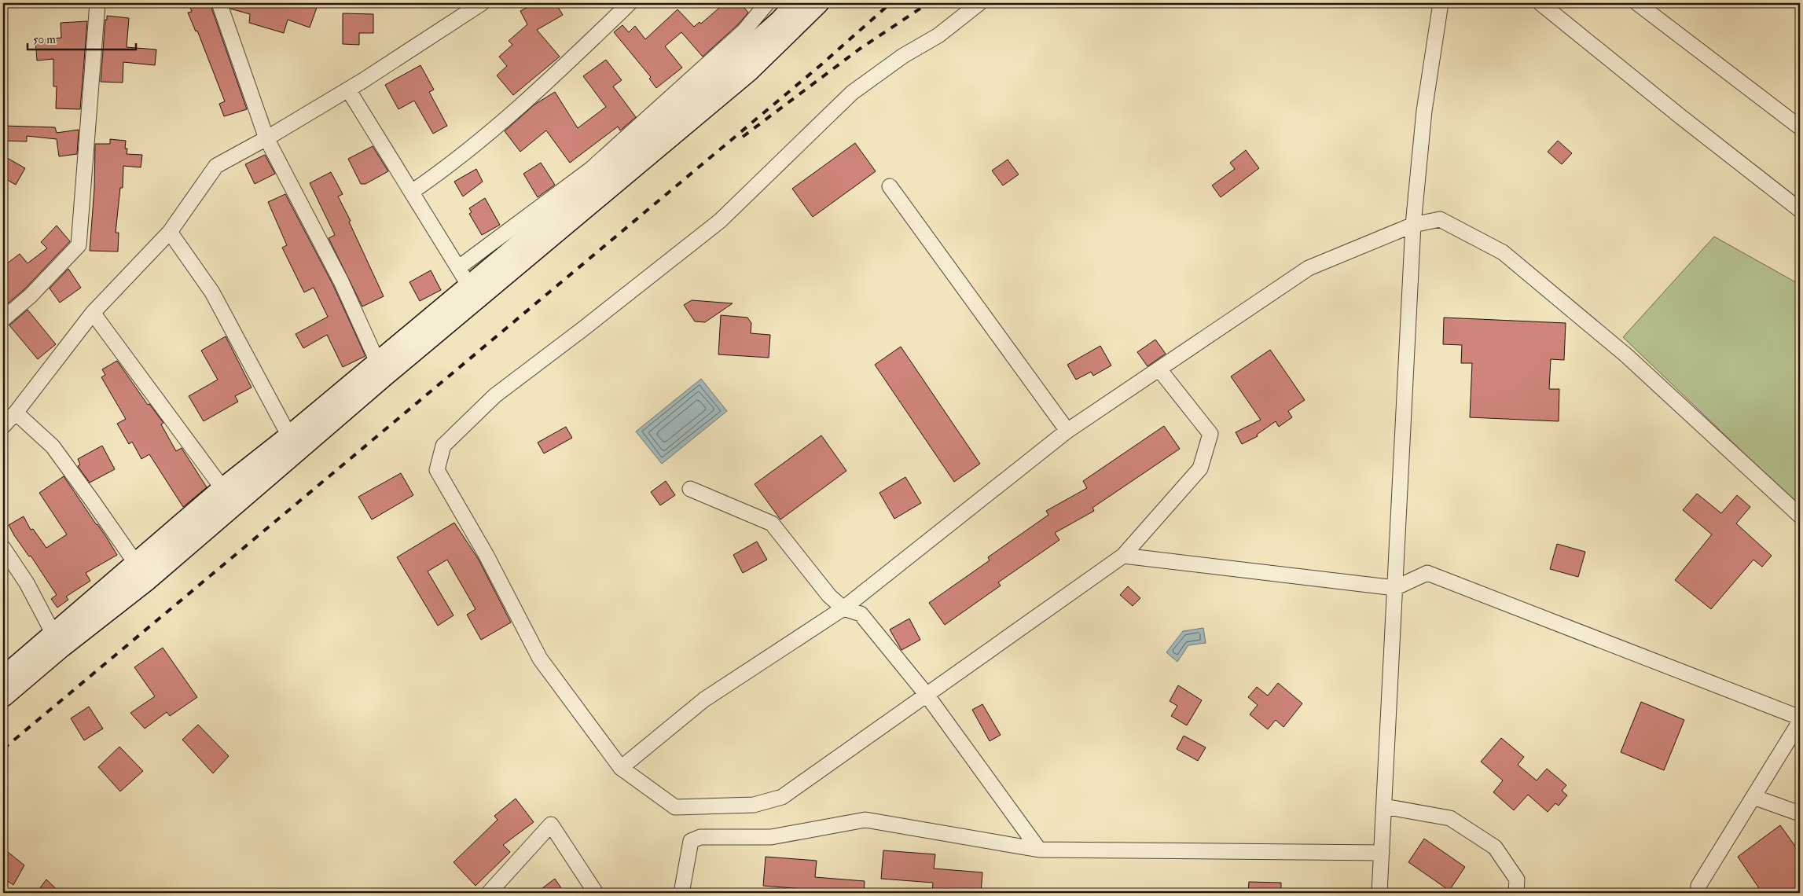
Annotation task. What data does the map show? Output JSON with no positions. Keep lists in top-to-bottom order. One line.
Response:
{"scale_bar":"50 m"}
